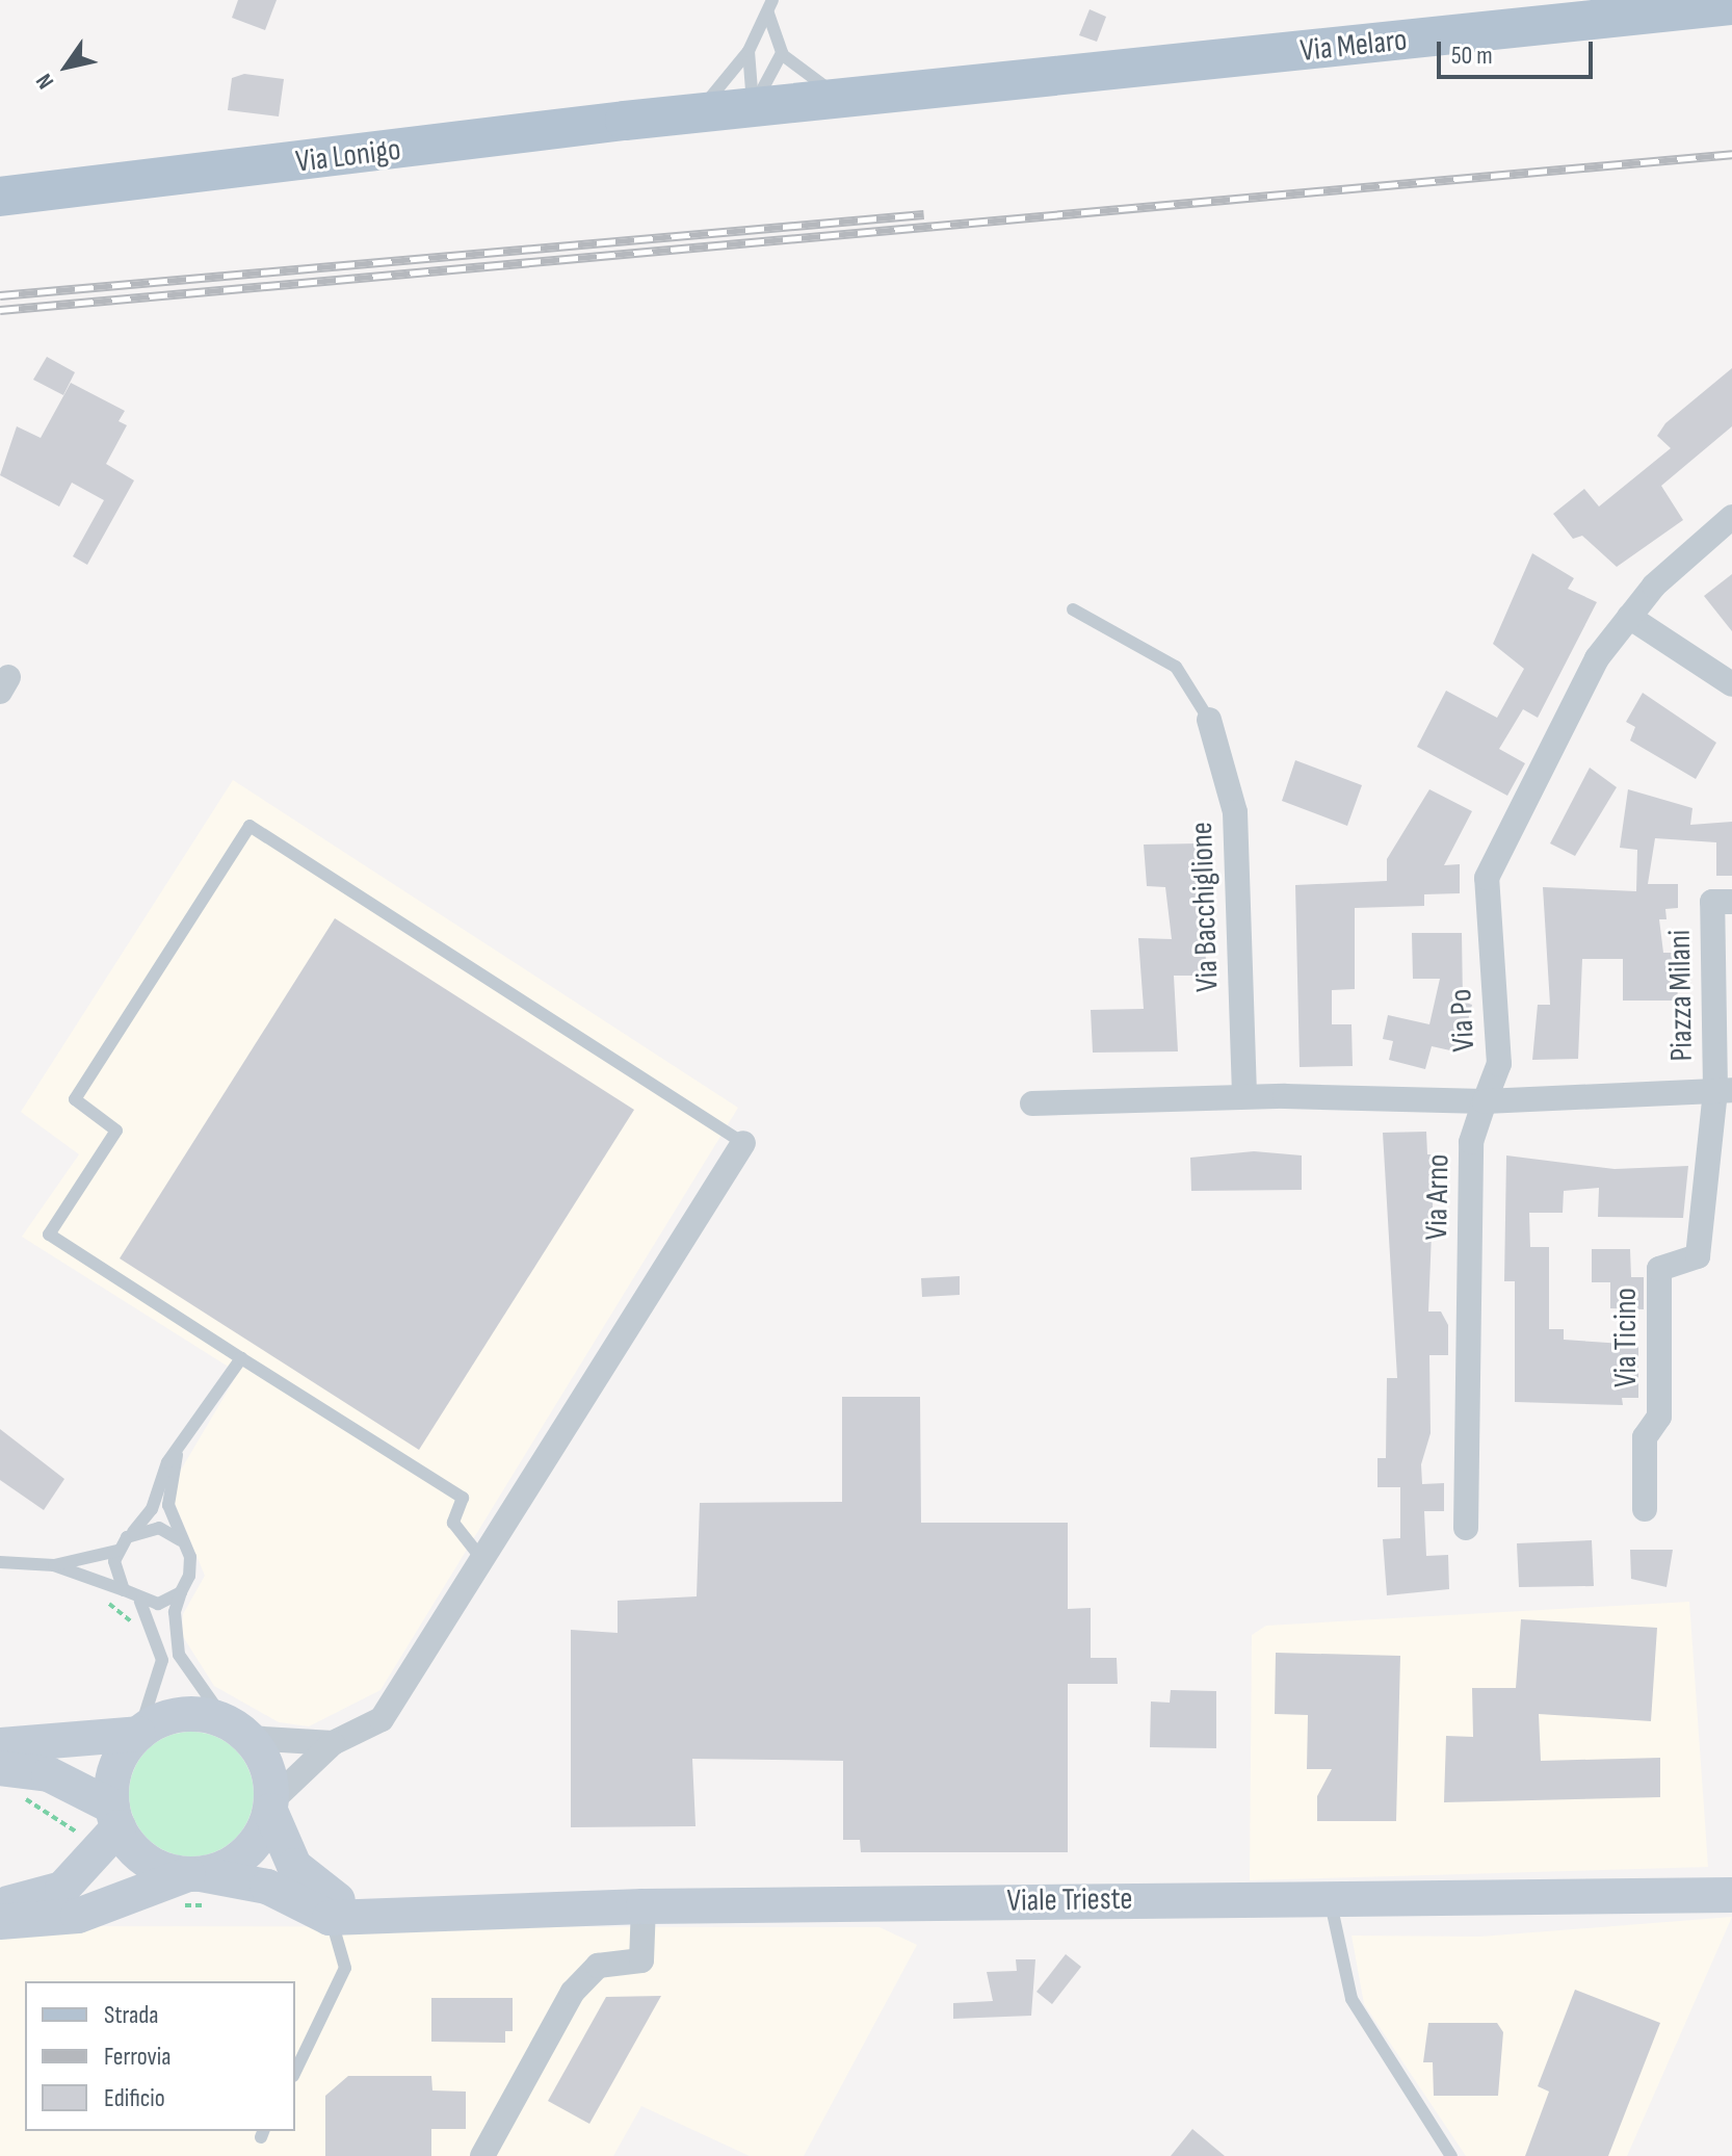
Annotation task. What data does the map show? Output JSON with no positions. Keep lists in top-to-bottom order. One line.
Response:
{"streets":{"main road":["Via Melaro","Via Lonigo","Viale Trieste"],"street":["Via Bacchiglione","Piazza Milani","Via Po","Via Arno","Via Ticino"]},"crossings":[["Via Melaro","Via Lonigo"],["Piazza Milani","Via Ticino"],["Via Po","Via Arno"]],"legend":["Strada","Ferrovia","Edificio"],"scale_bar":"50 m","north":"bottom left"}
